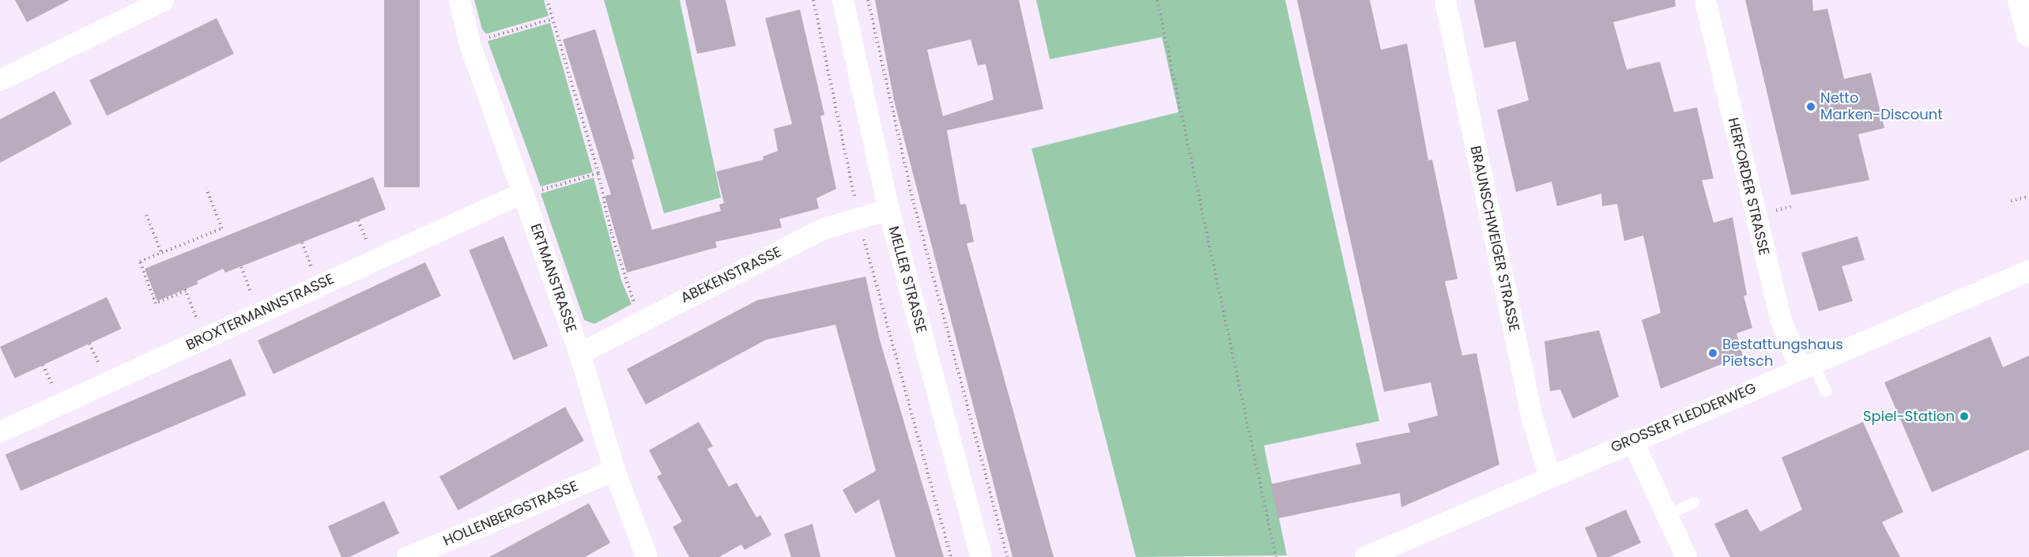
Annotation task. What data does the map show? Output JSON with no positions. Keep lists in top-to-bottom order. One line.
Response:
{"streets":{"street":["HERFORDER STRASSE","BRAUNSCHWEIGER STRASSE","ABEKENSTRASSE","ERTMANSTRASSE","MELLER STRASSE","BROXTERMANNSTRASSE","GROSSER FLEDDERWEG","HOLLENBERGSTRASSE"]},"crossings":[["HERFORDER STRASSE","GROSSER FLEDDERWEG"],["BRAUNSCHWEIGER STRASSE","GROSSER FLEDDERWEG"],["ABEKENSTRASSE","ERTMANSTRASSE"],["ABEKENSTRASSE","MELLER STRASSE"],["ERTMANSTRASSE","BROXTERMANNSTRASSE"],["ERTMANSTRASSE","HOLLENBERGSTRASSE"]],"places":["Netto Marken-Discount","Bestattungshaus Pietsch","Spiel-Station"]}
